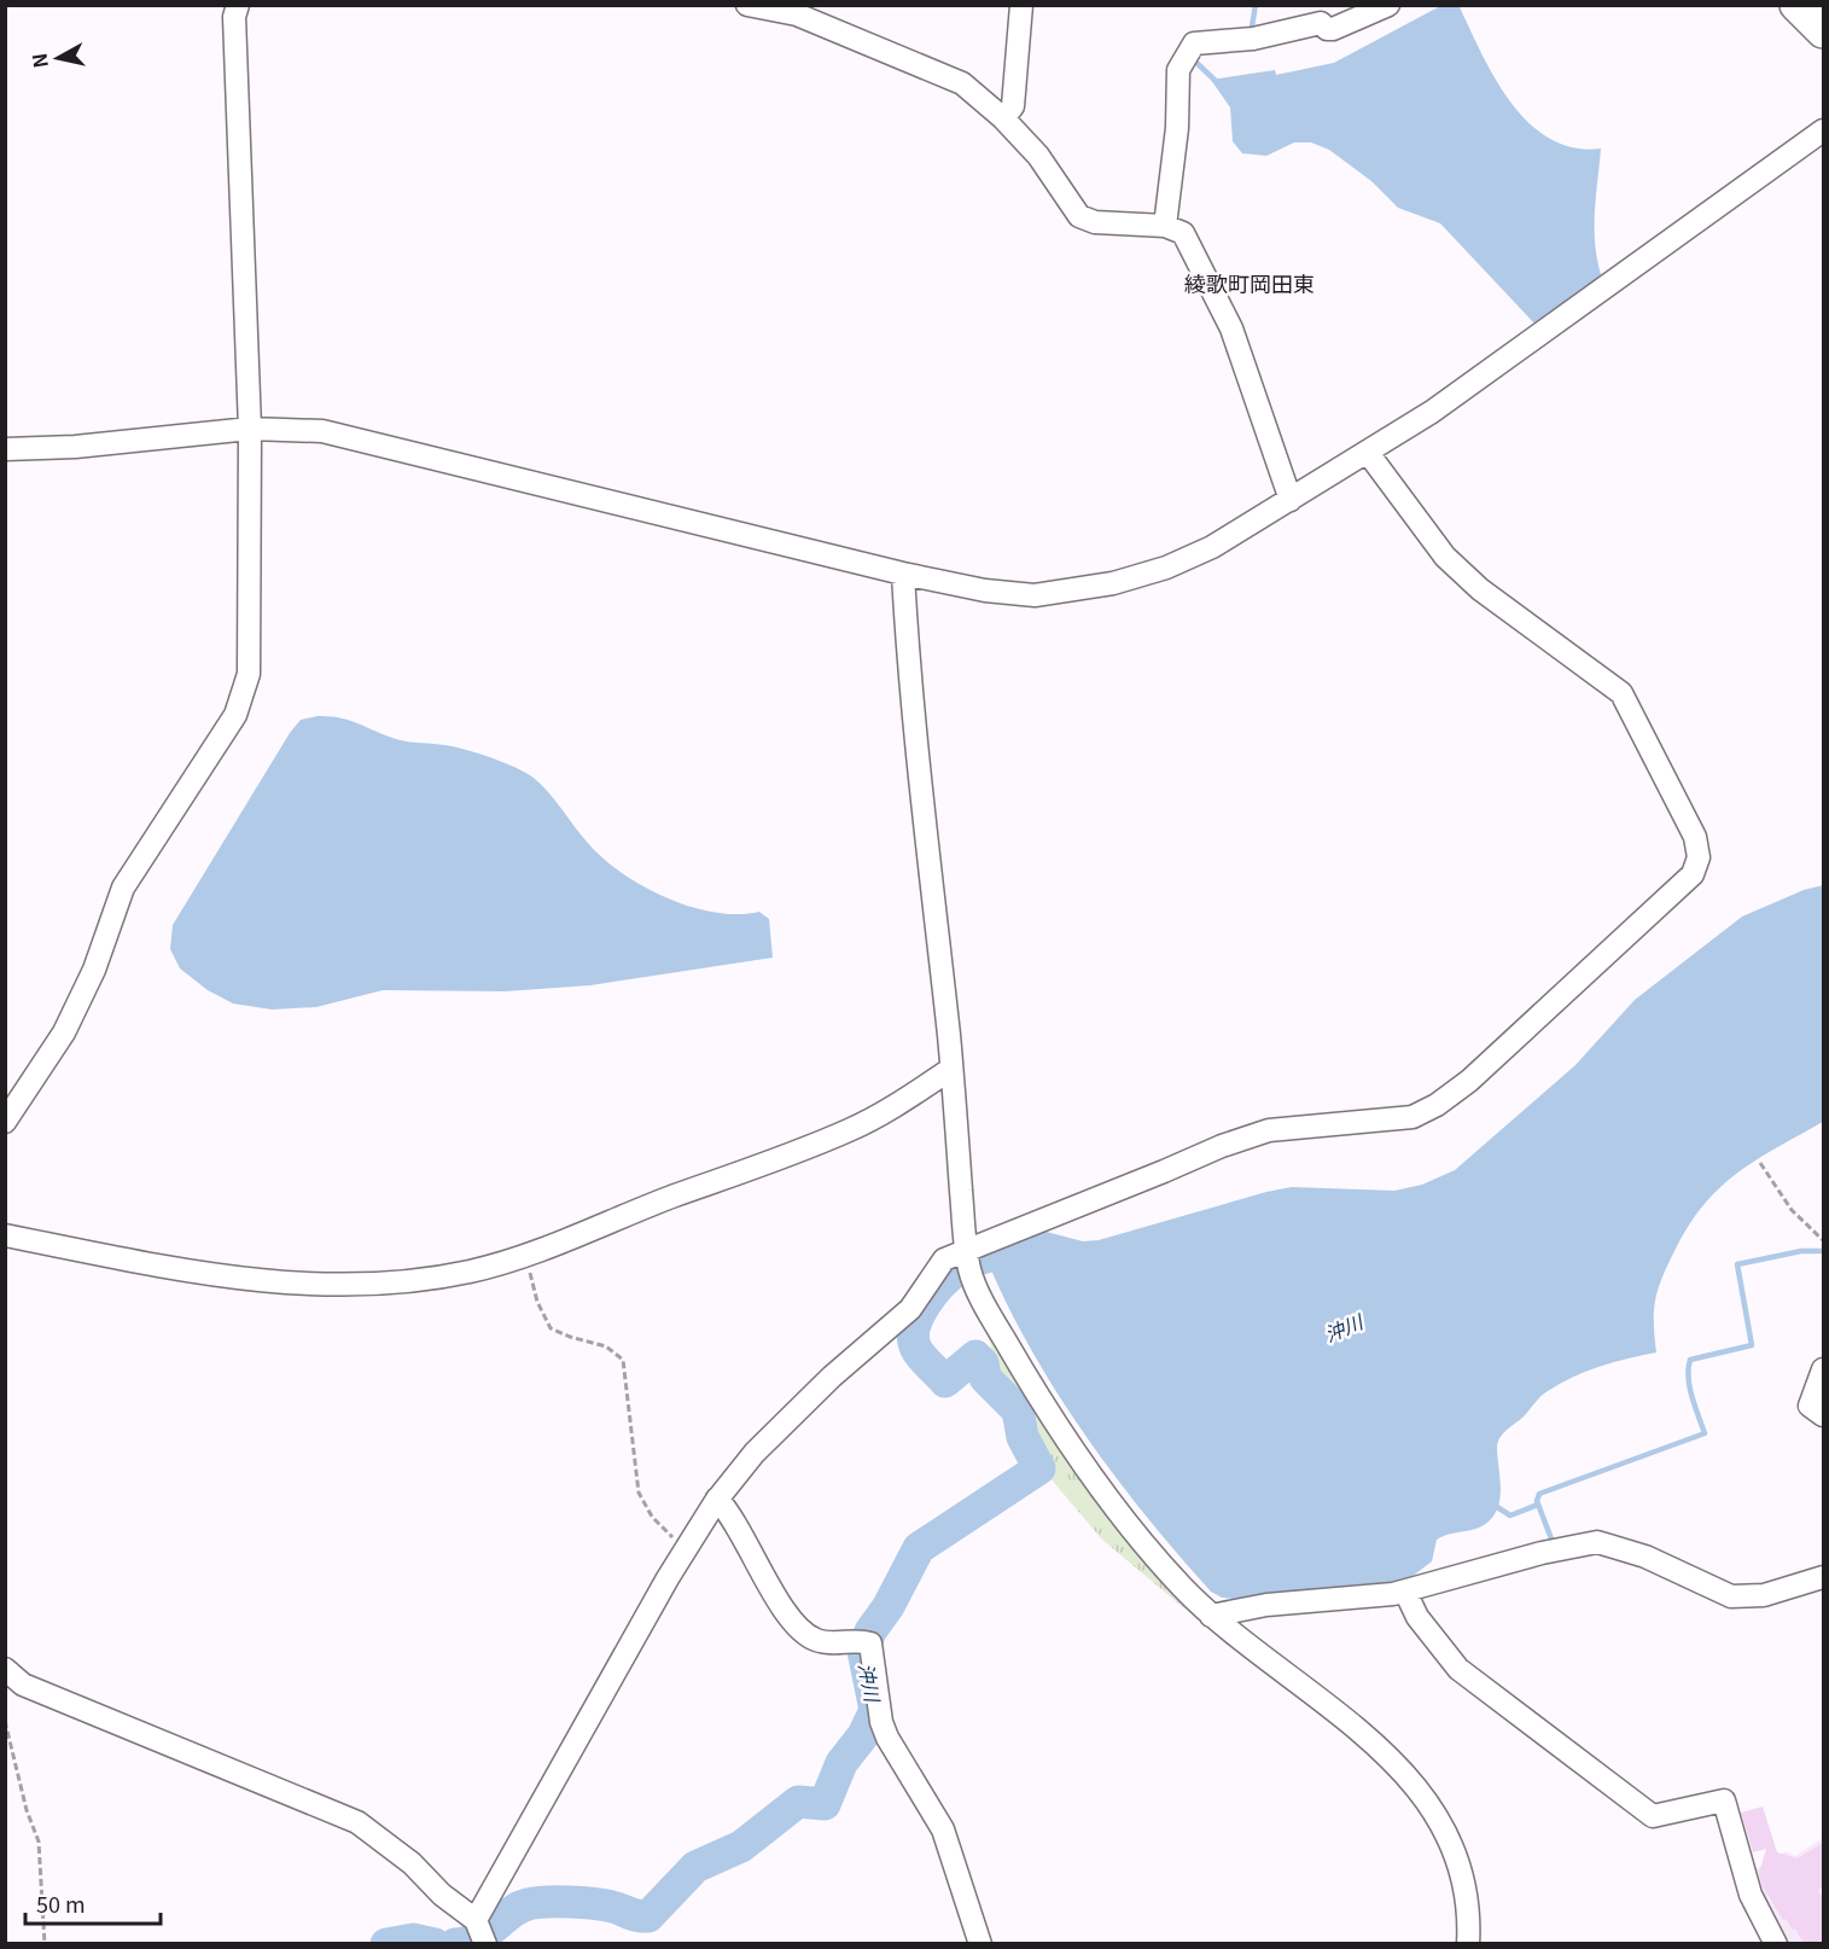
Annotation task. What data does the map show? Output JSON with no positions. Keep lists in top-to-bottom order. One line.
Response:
{"districts":["綾歌町岡田東"],"water":["沖川"],"scale_bar":"50 m","north":"left"}
